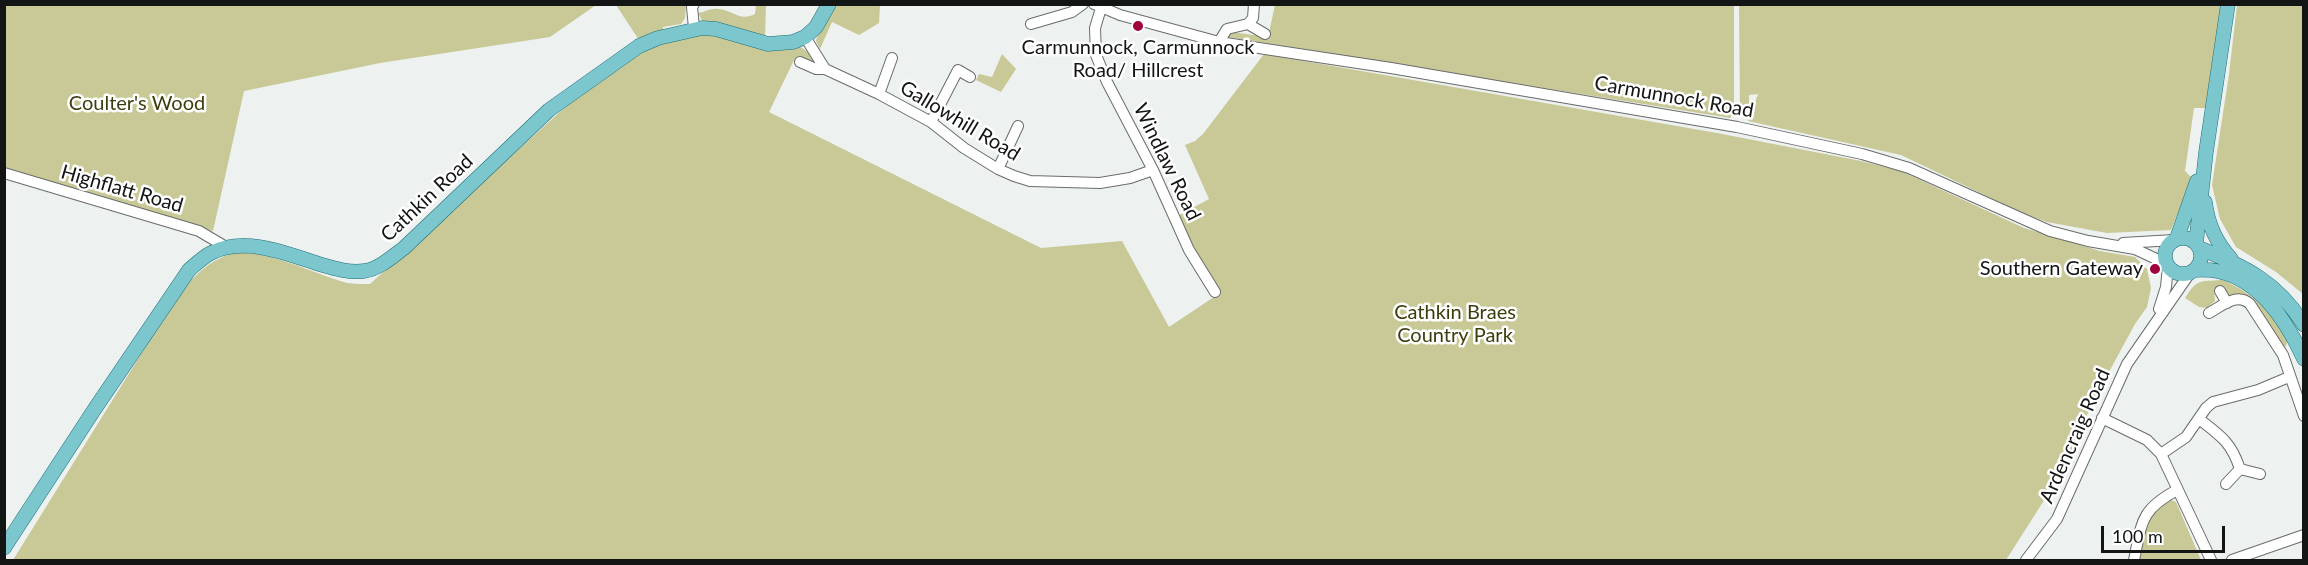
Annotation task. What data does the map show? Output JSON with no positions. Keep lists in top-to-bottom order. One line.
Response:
{"streets":{"main road":["Cathkin Road"],"street":["Carmunnock Road","Gallowhill Road","Windlaw Road","Highflatt Road","Ardencraig Road"]},"crossings":[["Carmunnock Road","Windlaw Road"],["Carmunnock Road","Ardencraig Road"],["Gallowhill Road","Windlaw Road"],["Highflatt Road","Cathkin Road"]],"parks":["Coulter's Wood","Cathkin Braes Country Park"],"places":["Carmunnock, Carmunnock Road/ Hillcrest","Southern Gateway"],"scale_bar":"100 m"}
